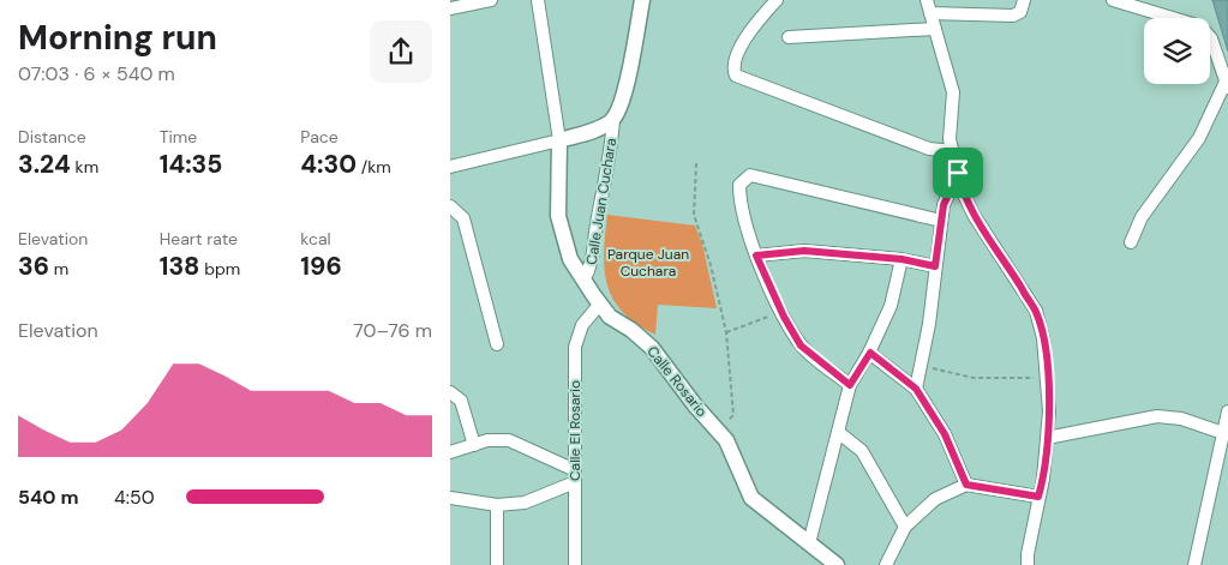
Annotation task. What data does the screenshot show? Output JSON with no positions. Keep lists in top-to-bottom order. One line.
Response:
{"streets":{"street":["Calle Juan Cuchara","Calle Rosario","Calle El Rosario"]},"crossings":[["Calle Juan Cuchara","Calle Rosario"],["Calle Rosario","Calle El Rosario"]],"parks":["Parque Juan Cuchara"],"page":{"heading":["Morning run","07:03 · 6 × 540 m"],"stats":[["Distance","3.24 km"],["Time","14:35"],["Pace","4:30 /km"],["Elevation","36 m"],["Heart rate","138 bpm"],["kcal","196"]],"chart":["Elevation","70–76 m"],"list":[{"name":"540 m","note":"4:50"}]}}
